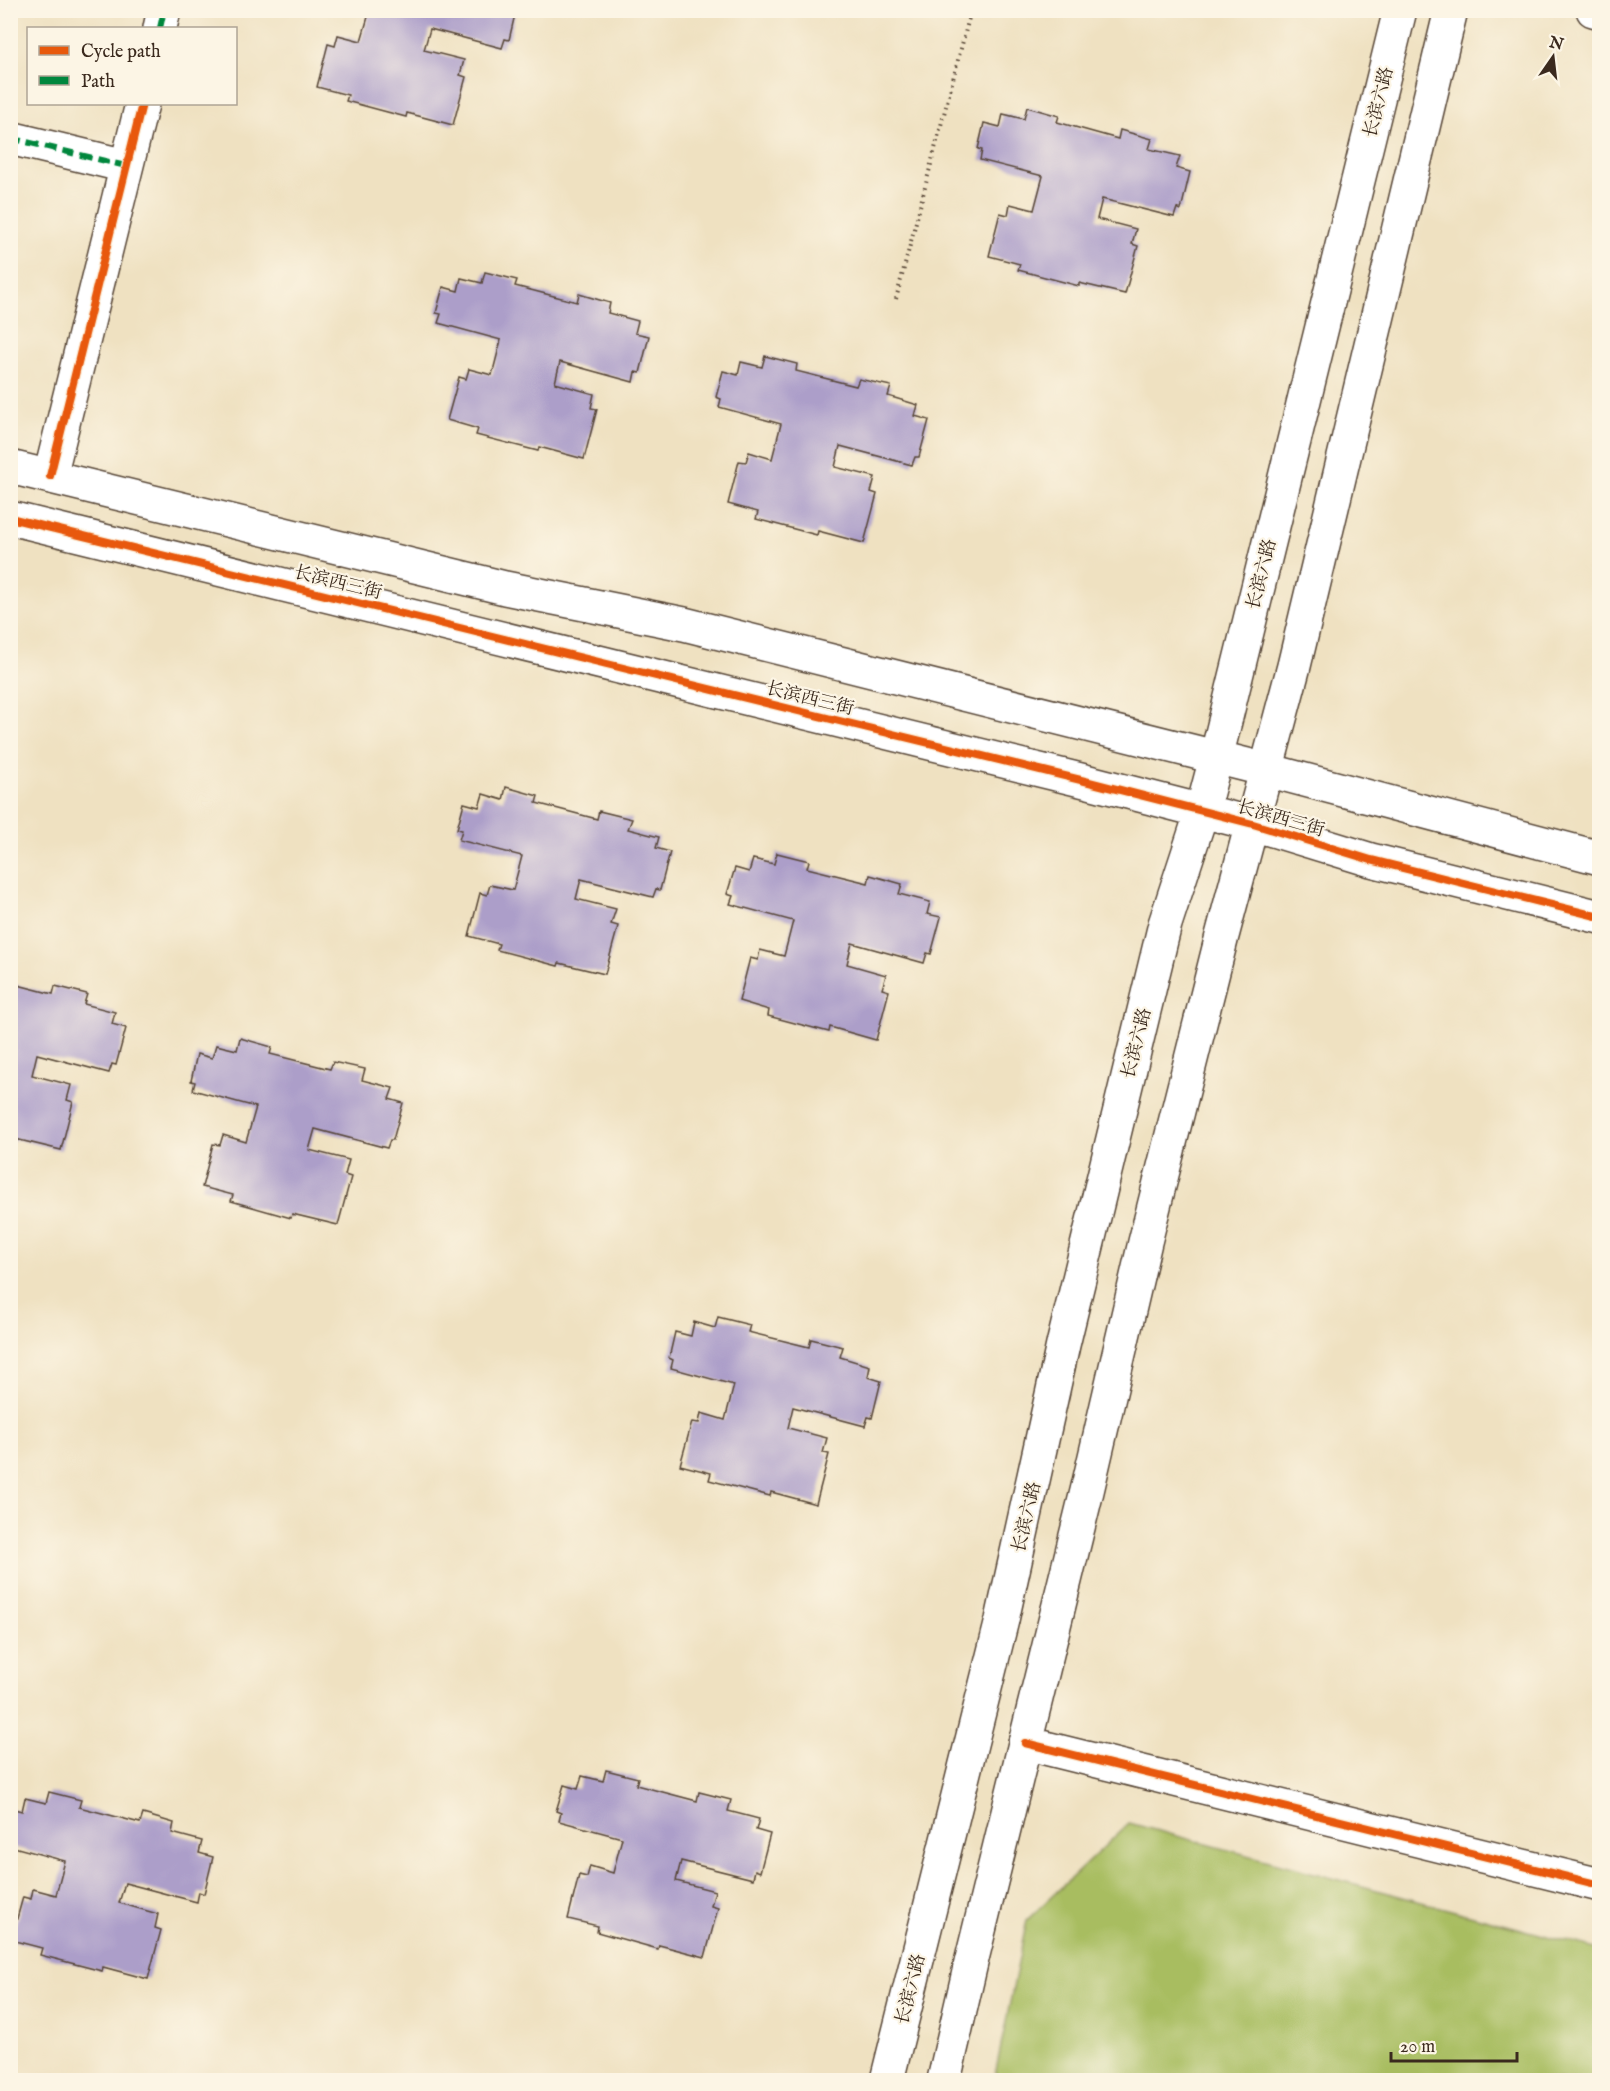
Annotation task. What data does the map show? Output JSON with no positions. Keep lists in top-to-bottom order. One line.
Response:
{"streets":{"street":["长滨六路","长滨西三街"]},"crossings":[["长滨六路","长滨西三街"]],"legend":["Cycle path","Path"],"scale_bar":"20 m","north":"top"}
